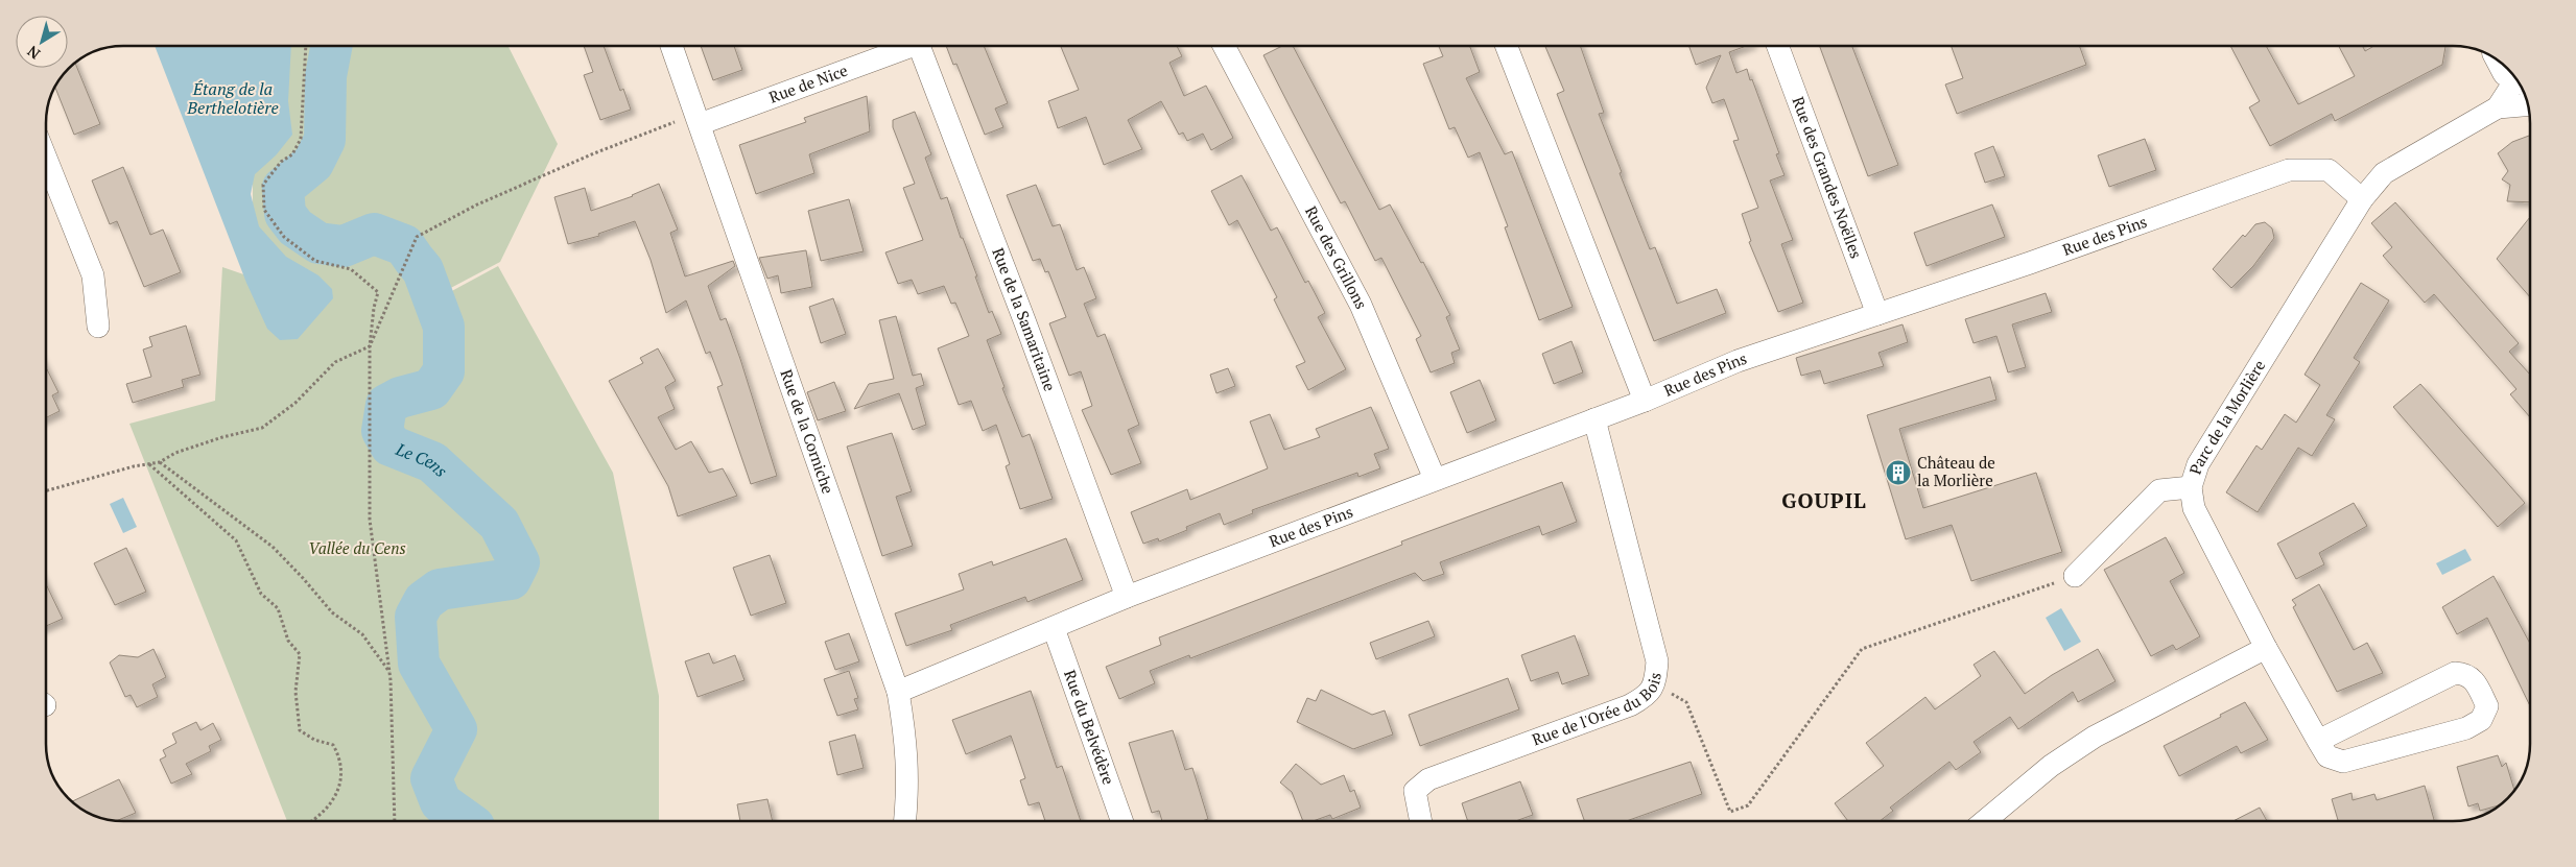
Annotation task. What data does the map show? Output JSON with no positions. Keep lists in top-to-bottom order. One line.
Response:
{"streets":{"street":["Rue de Nice","Rue des Grandes Noëlles","Rue des Pins","Rue des Grillons","Rue de la Samaritaine","Parc de la Morlière","Rue de la Corniche","Rue de l'Orée du Bois","Rue du Belvédère"]},"crossings":[["Rue de Nice","Rue de la Corniche"],["Rue des Grandes Noëlles","Rue des Pins"],["Rue des Pins","Rue des Grillons"],["Rue des Pins","Rue de la Samaritaine"],["Rue des Pins","Parc de la Morlière"],["Rue des Pins","Rue de la Corniche"],["Rue des Pins","Rue de l'Orée du Bois"],["Rue des Pins","Rue du Belvédère"]],"districts":["GOUPIL"],"water":["Étang de la Berthelotière","Le Cens"],"parks":["Vallée du Cens"],"places":{"building":["Château de la Morlière"]},"north":"bottom left"}
